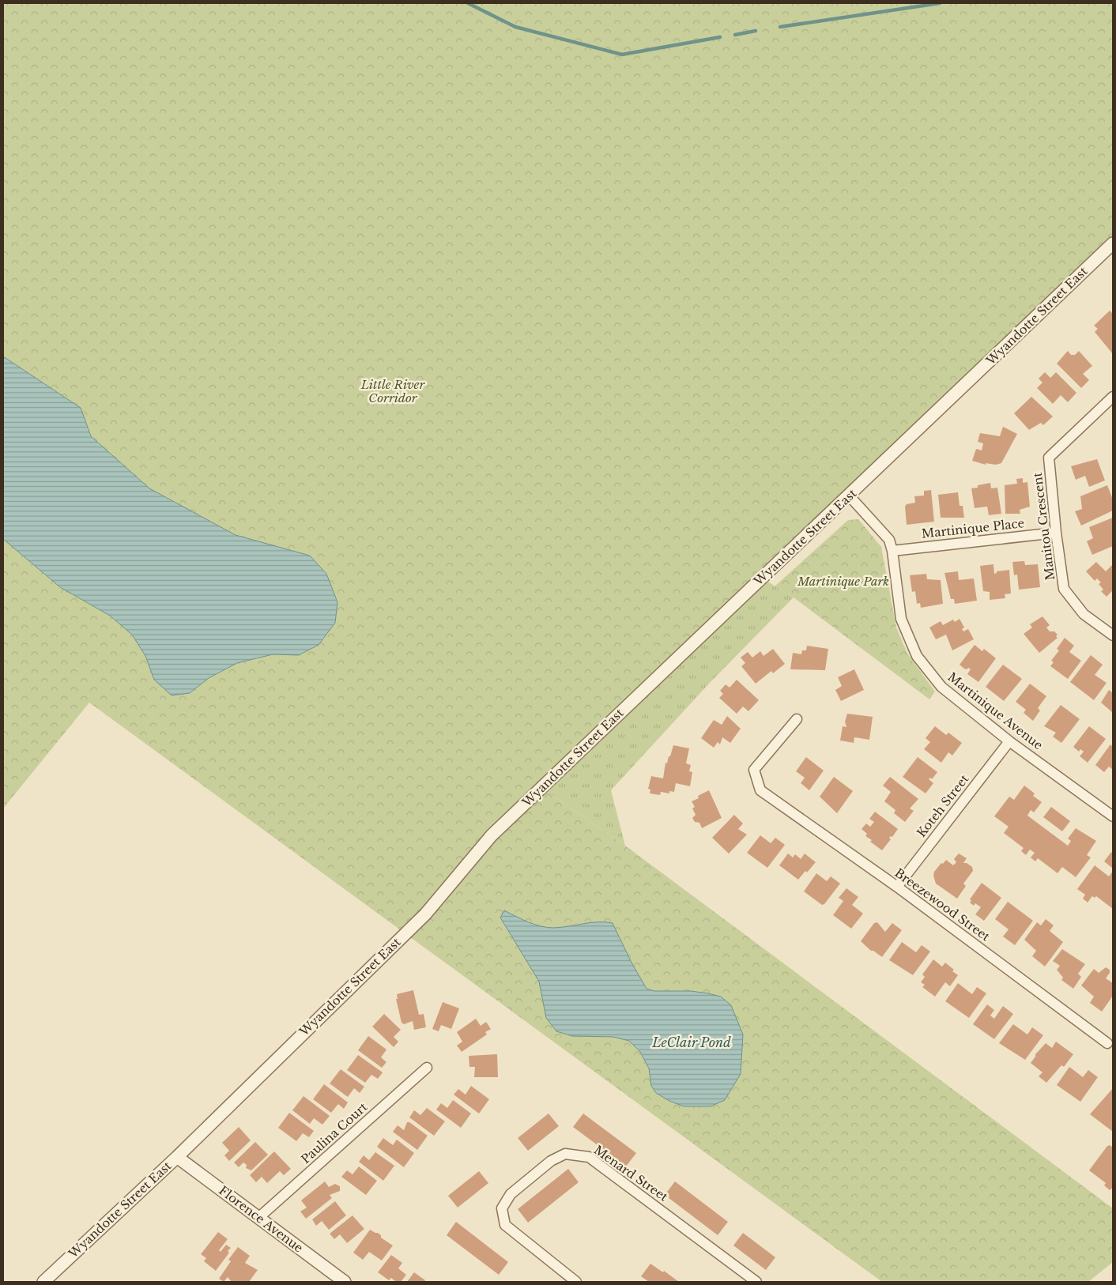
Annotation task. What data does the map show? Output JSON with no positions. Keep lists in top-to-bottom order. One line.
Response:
{"streets":{"street":["Wyandotte Street East","Manitou Crescent","Martinique Place","Martinique Avenue","Koteh Street","Breezewood Street","Paulina Court","Menard Street","Florence Avenue"]},"crossings":[["Wyandotte Street East","Martinique Avenue"],["Wyandotte Street East","Florence Avenue"],["Manitou Crescent","Martinique Place"],["Martinique Place","Martinique Avenue"],["Martinique Avenue","Koteh Street"],["Koteh Street","Breezewood Street"],["Paulina Court","Florence Avenue"]],"water":["LeClair Pond"],"parks":["Little River Corridor","Martinique Park"]}
